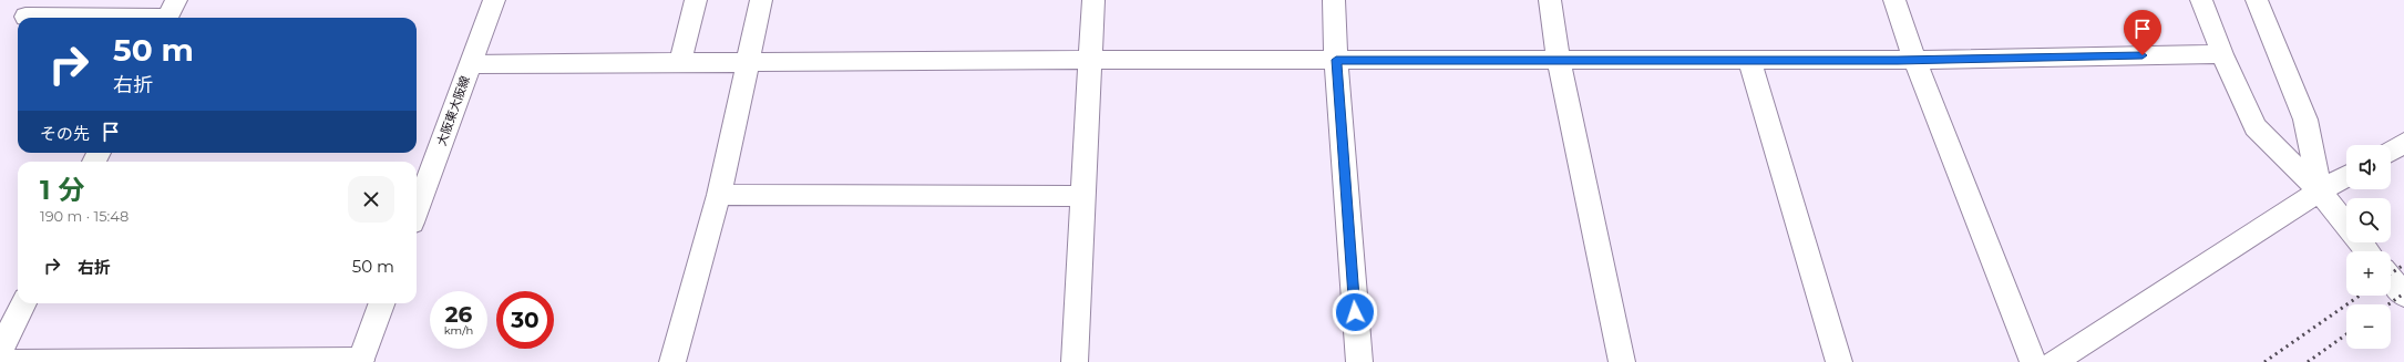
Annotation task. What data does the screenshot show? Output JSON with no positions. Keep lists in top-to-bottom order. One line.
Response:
{"streets":{"street":["大阪東大阪線"]},"page":{"turn":["50 m","右折"],"then":"その先","map_buttons":["+","−"],"heading":["1 分","190 m · 15:48"],"list":[{"name":"右折","value":"50 m"}],"speed":"26 km/h","limit":"30"}}
